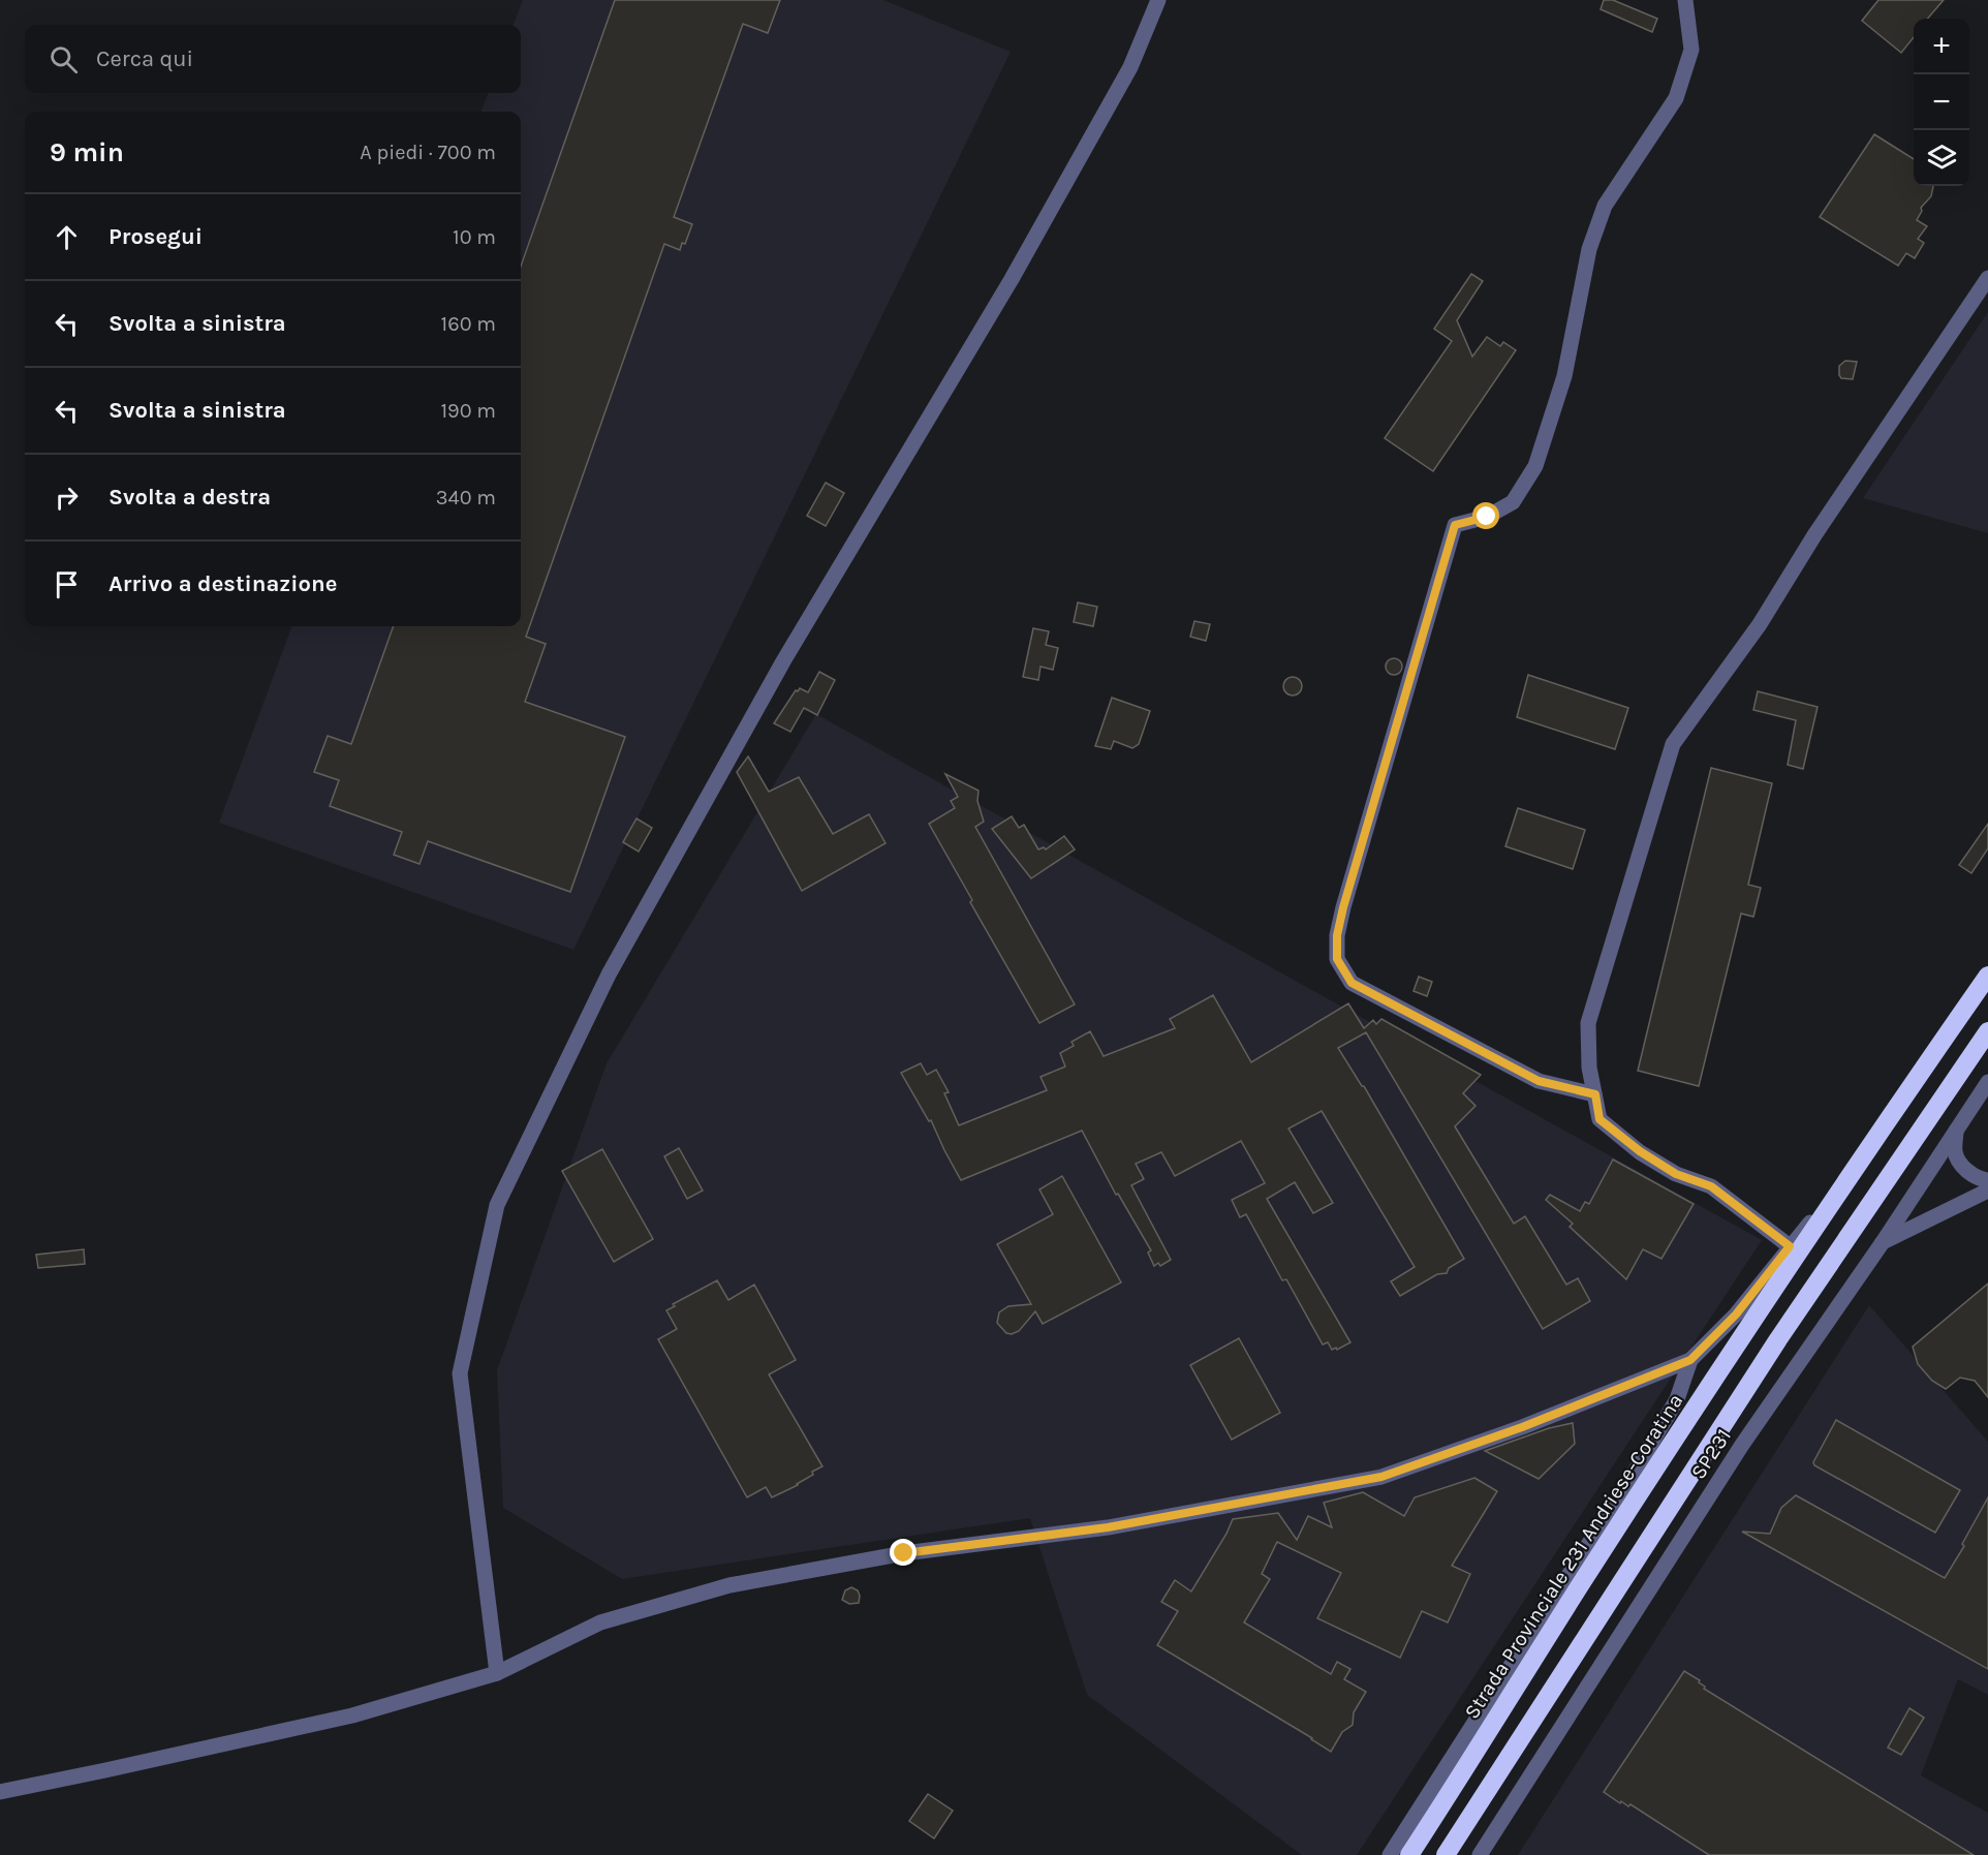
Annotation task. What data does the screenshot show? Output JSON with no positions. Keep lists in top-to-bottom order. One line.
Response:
{"streets":{"highway":["SP231","Strada Provinciale 231 Andriese-Coratina"]},"page":{"map_buttons":["+","−"],"search":"Cerca qui","heading":["9 min","A piedi · 700 m"],"list":[["Prosegui","10 m"],["Svolta a sinistra","160 m"],["Svolta a sinistra","190 m"],["Svolta a destra","340 m"],"Arrivo a destinazione"]}}
